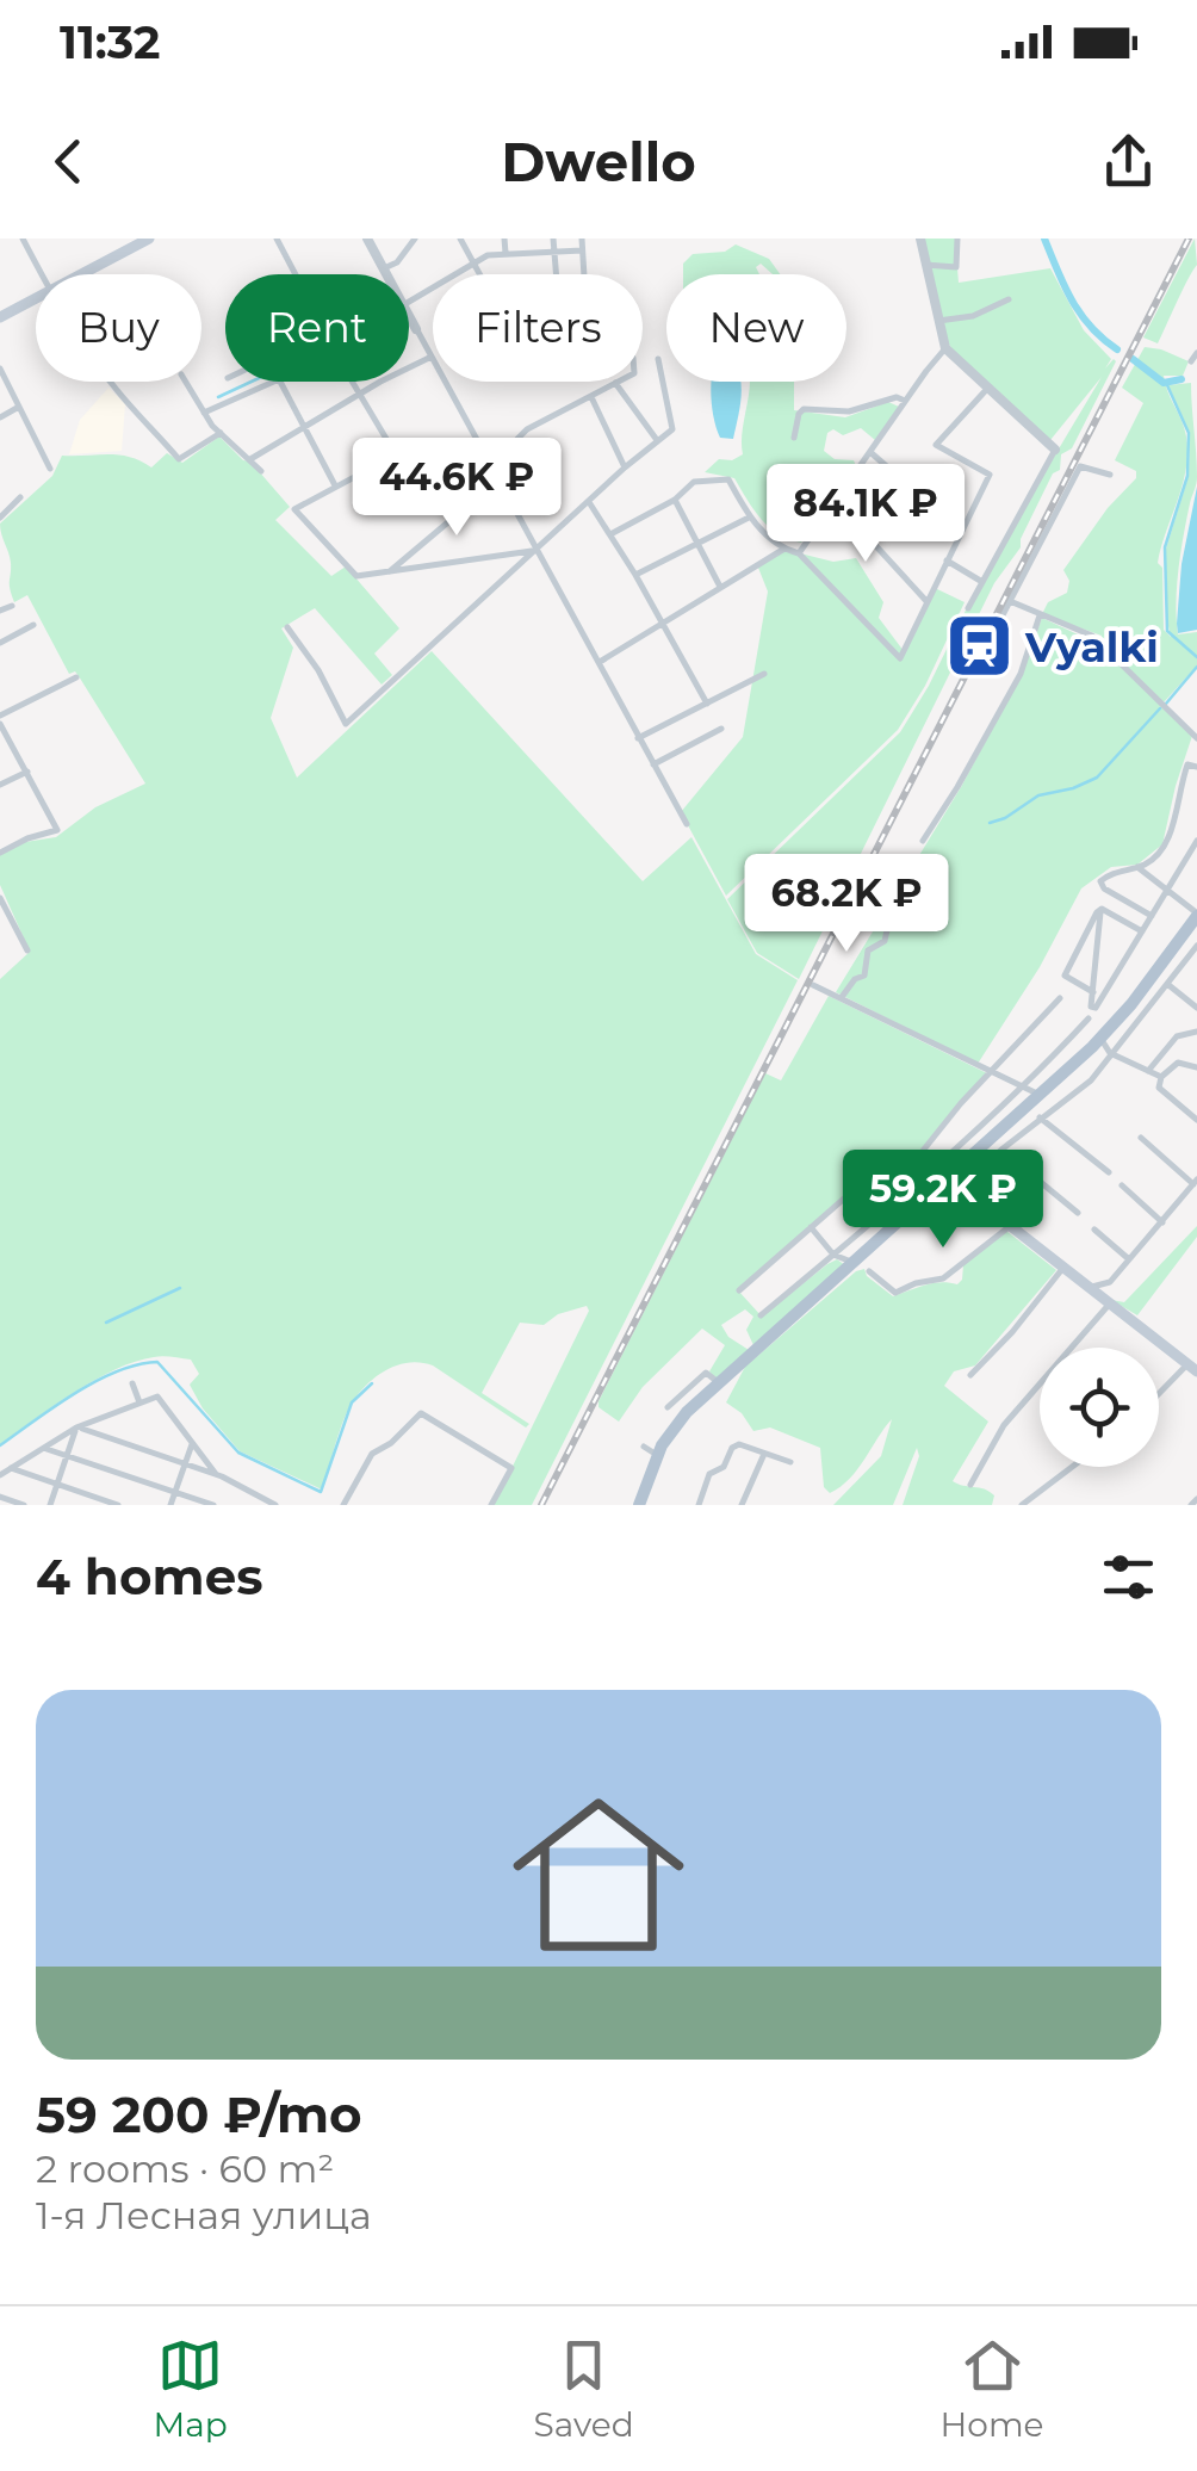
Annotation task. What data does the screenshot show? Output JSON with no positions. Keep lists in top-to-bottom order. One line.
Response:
{"places":{"station":["Vyalki"]},"page":{"status":"11:32","header":"Dwello","chip":["Buy","Rent","Filters","New"],"price":["44.6K ₽","84.1K ₽","68.2K ₽","59.2K ₽"],"heading":"4 homes","list":[{"name":"59 200 ₽/mo","note":"2 rooms · 60 m² · 1-я Лесная улица"}],"tabs":["Map","Saved","Home"]}}
